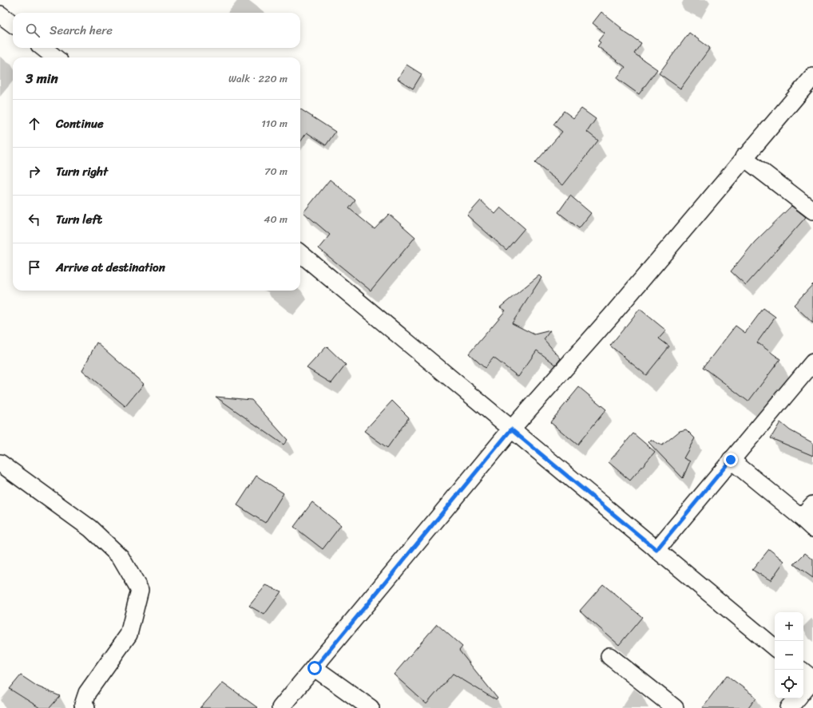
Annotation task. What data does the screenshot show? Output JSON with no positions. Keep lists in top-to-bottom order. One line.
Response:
{"page":{"search":"Search here","heading":["3 min","Walk · 220 m"],"list":[["Continue","110 m"],["Turn right","70 m"],["Turn left","40 m"],"Arrive at destination"],"map_buttons":["+","−"]}}
